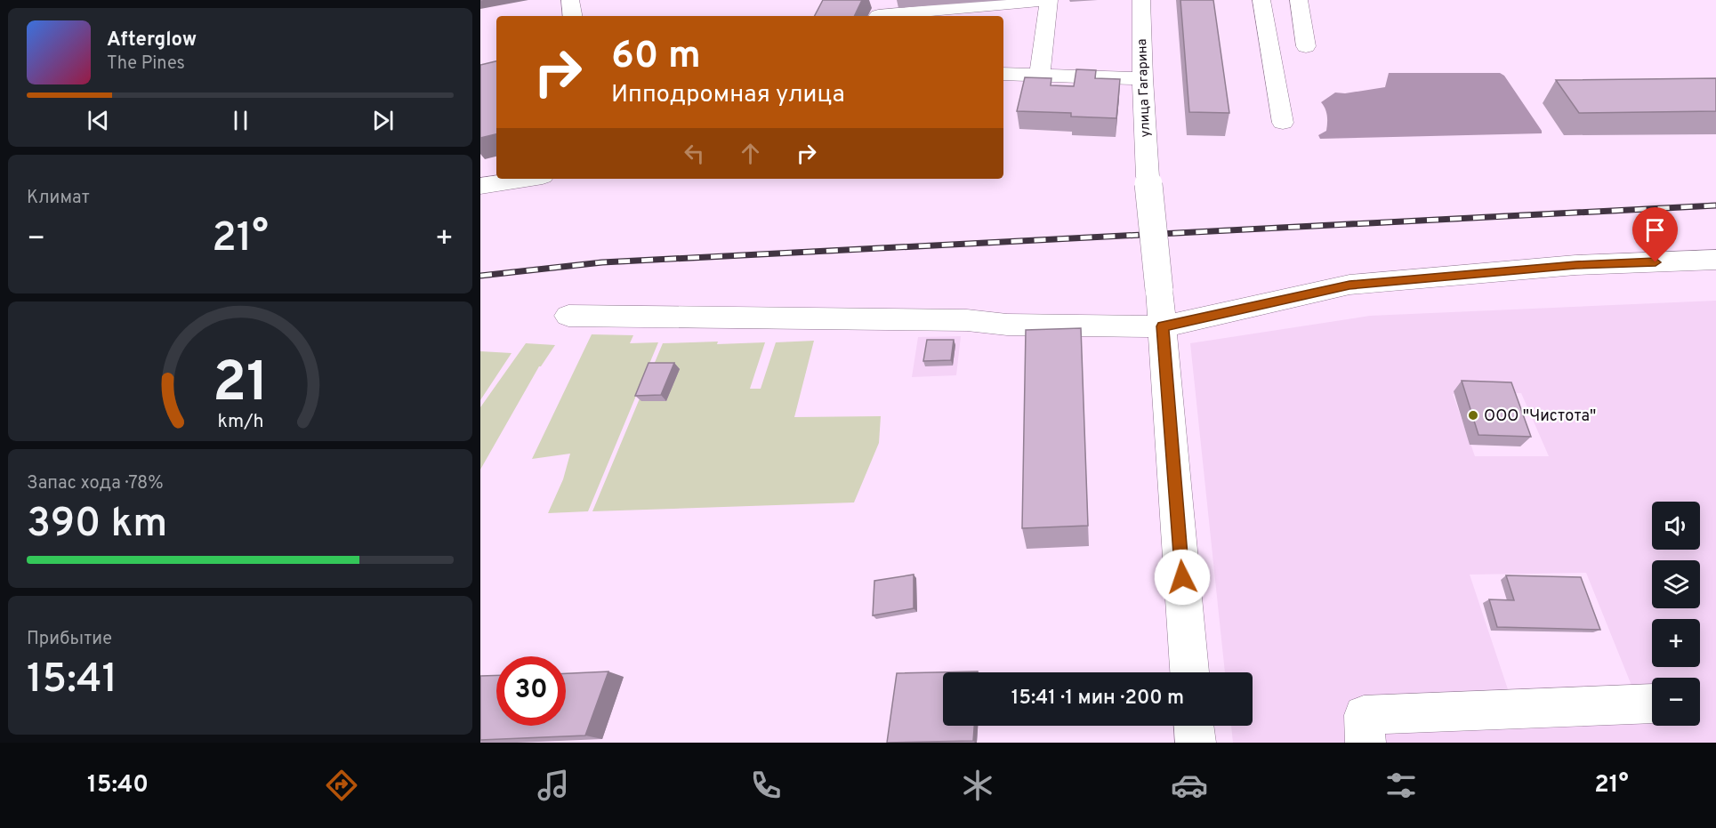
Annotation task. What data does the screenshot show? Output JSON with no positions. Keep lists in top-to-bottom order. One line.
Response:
{"streets":{"street":["улица Гагарина"]},"places":["ООО \"Чистота\""],"page":{"turn":["60 m","Ипподромная улица"],"song":["Afterglow","The Pines"],"tile":["Климат",["Запас хода · 78%","390 km"],["Прибытие","15:41"]],"heat":["−","21°","+"],"map_buttons":["+","−"],"limit":"30","trip":"15:41 · 1 мин · 200 m","tabs":["15:40","21°"],"gauge":["21","km/h"]}}
